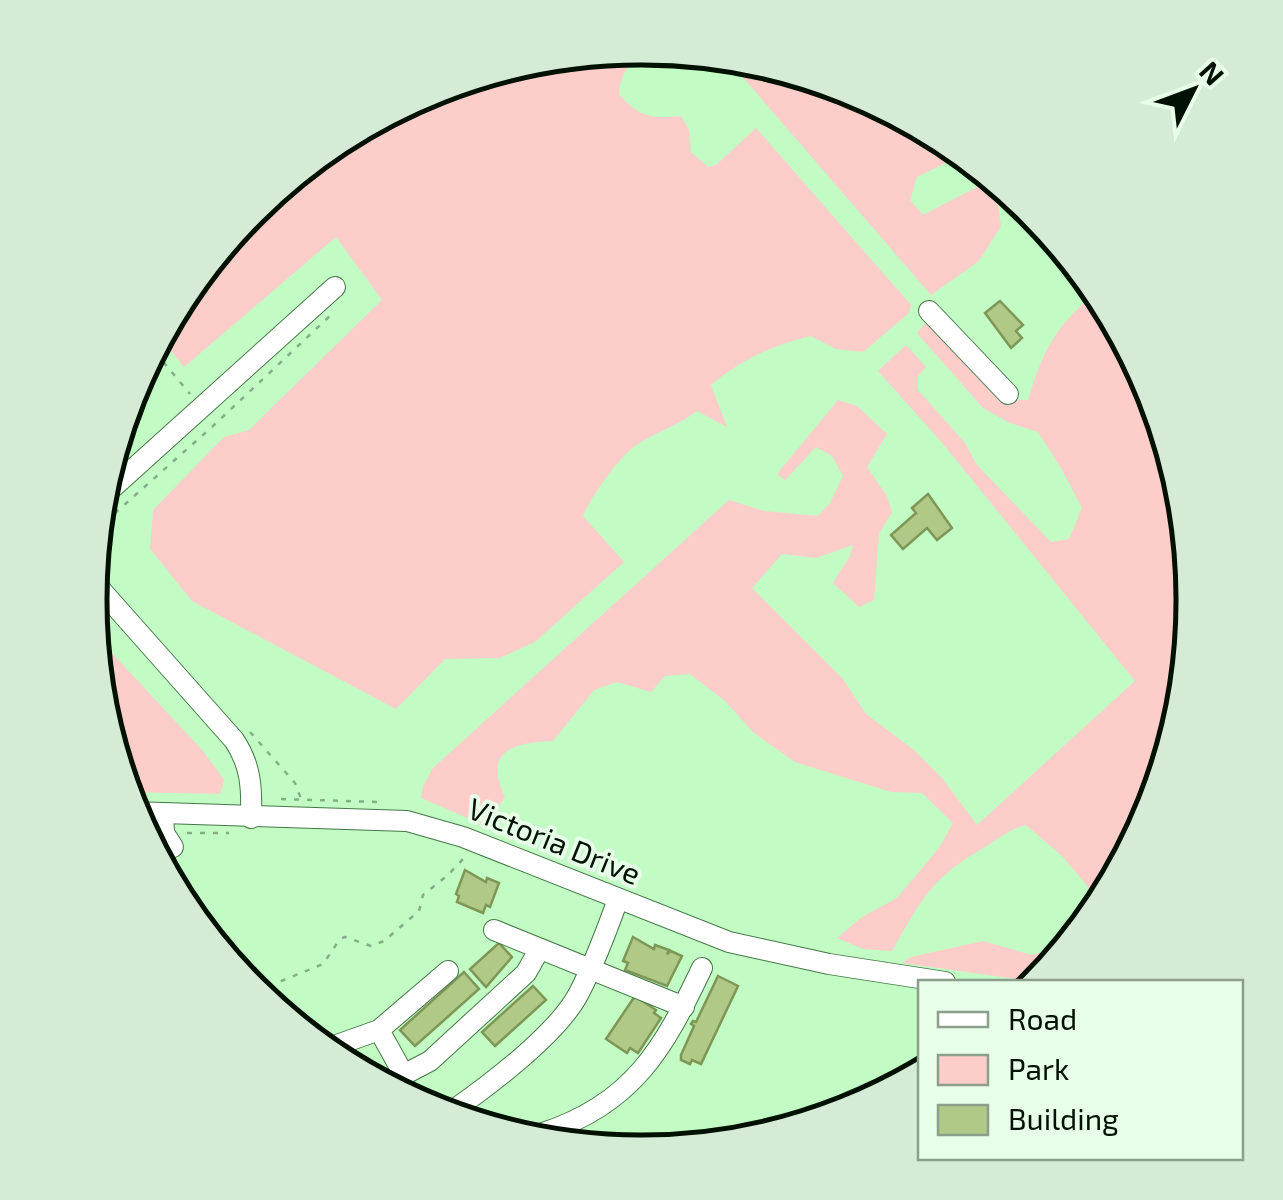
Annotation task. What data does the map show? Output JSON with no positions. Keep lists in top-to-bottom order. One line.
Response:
{"streets":{"street":["Victoria Drive"]},"legend":["Road","Park","Building"],"north":"top right"}
